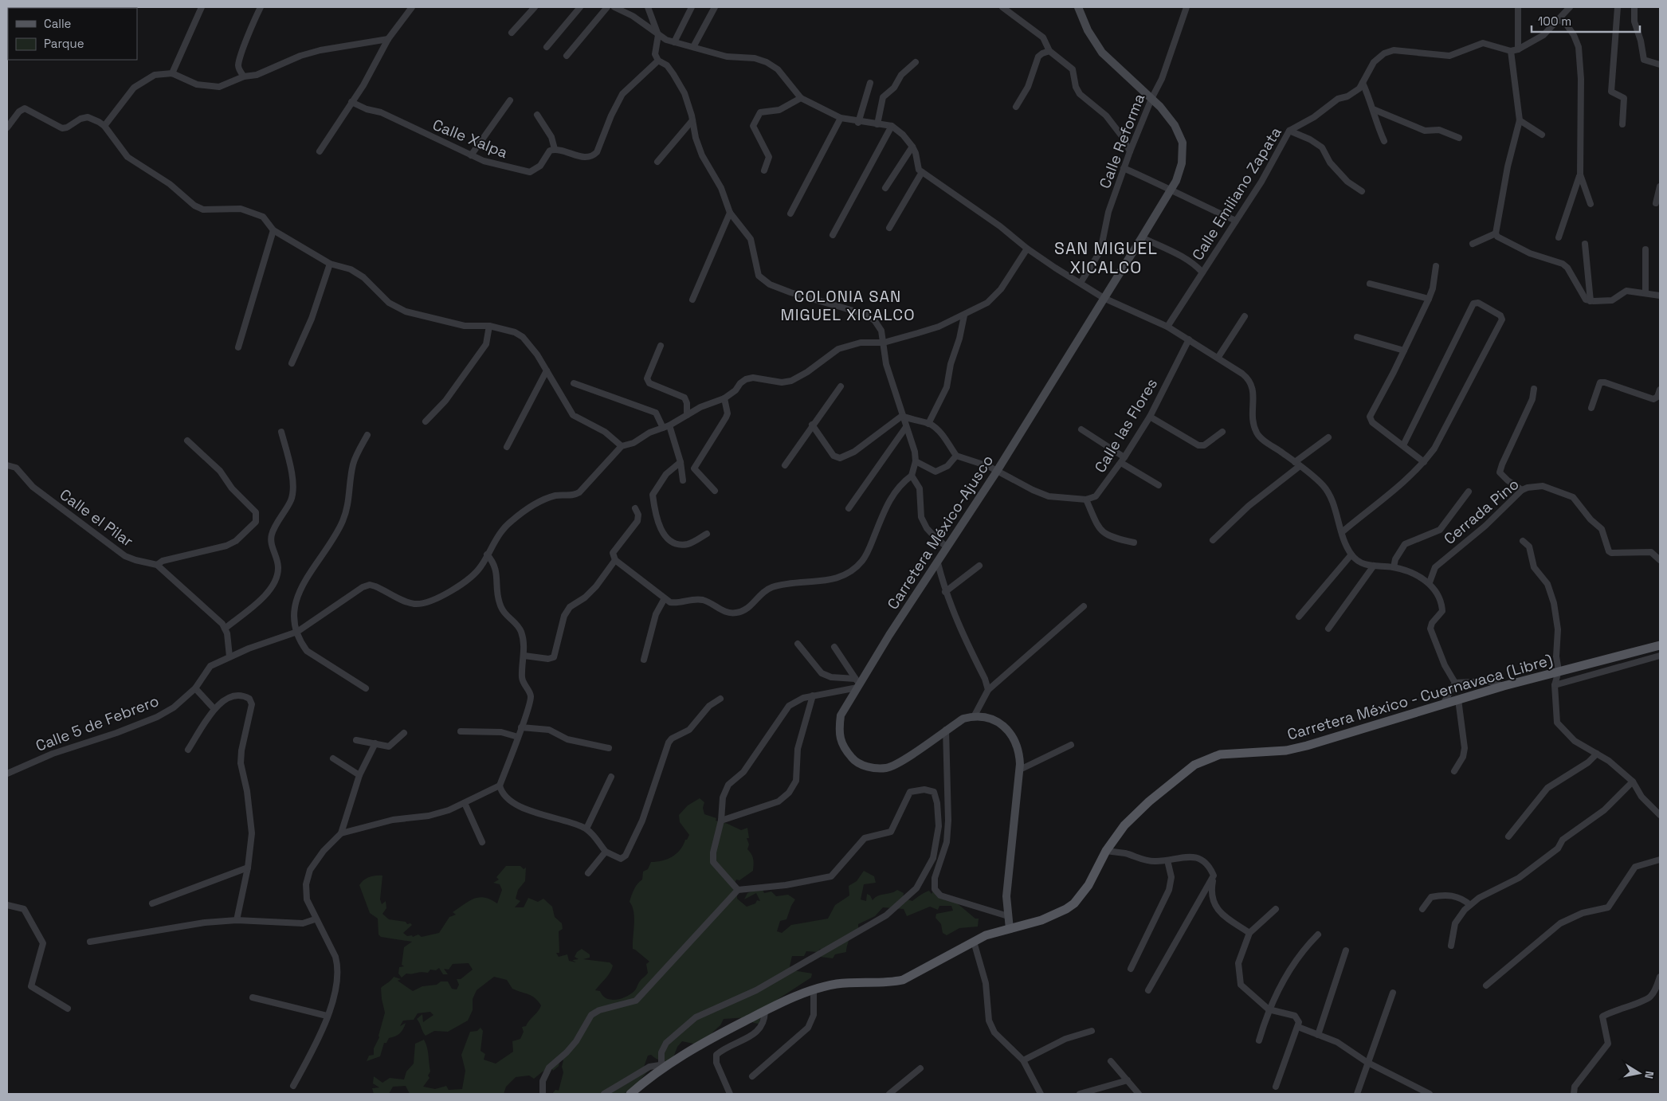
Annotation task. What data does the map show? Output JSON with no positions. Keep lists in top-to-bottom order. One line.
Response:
{"streets":{"main road":["Carretera México-Ajusco","Carretera México - Cuernavaca (Libre)"],"street":["Calle Xalpa","Calle Reforma","Calle Emiliano Zapata","Calle las Flores","Cerrada Pino","Calle el Pilar","Calle 5 de Febrero"]},"crossings":[["Calle Reforma","Carretera México-Ajusco"]],"districts":["SAN MIGUEL XICALCO","COLONIA SAN MIGUEL XICALCO"],"legend":["Calle","Parque"],"scale_bar":"100 m","north":"right"}
